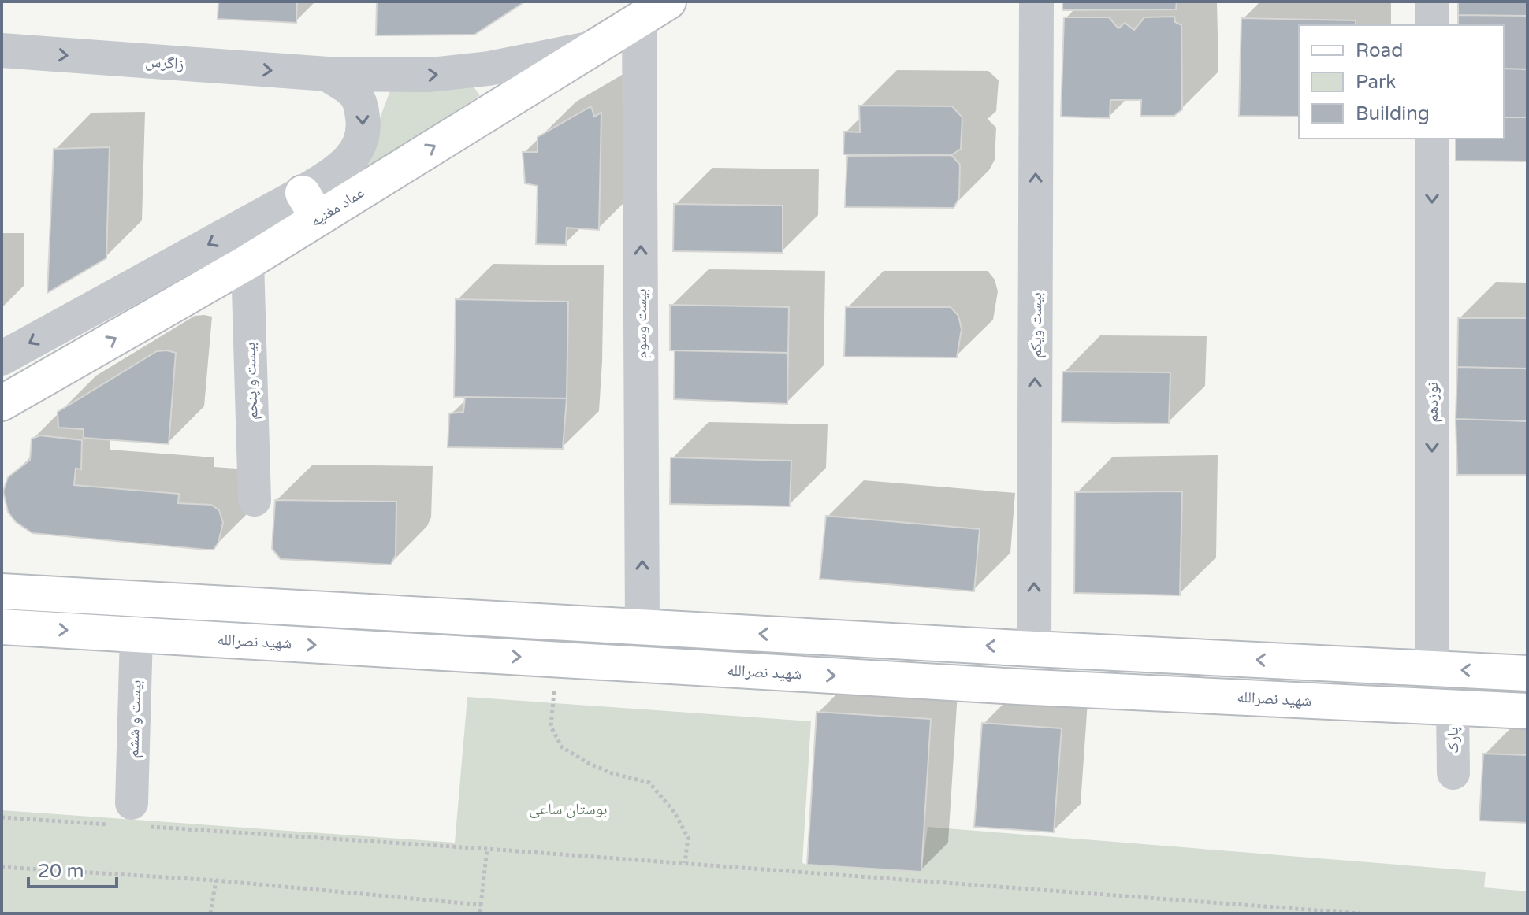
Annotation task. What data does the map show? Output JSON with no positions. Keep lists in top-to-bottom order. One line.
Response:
{"streets":{"main road":["عماد مغنیه","شهید نصرالله"],"street":["زاگرس","بیست وسوم","بیست ویکم","بیست و پنجم","نوزدهم","بیست و ششم","پارک"]},"crossings":[["زاگرس","عماد مغنیه"],["عماد مغنیه","بیست وسوم"],["عماد مغنیه","بیست و پنجم"],["شهید نصرالله","بیست و ششم"],["شهید نصرالله","پارک"]],"one_way":["زاگرس","بیست وسوم","بیست ویکم","نوزدهم"],"parks":["بوستان ساعی"],"legend":["Road","Park","Building"],"scale_bar":"20 m"}
